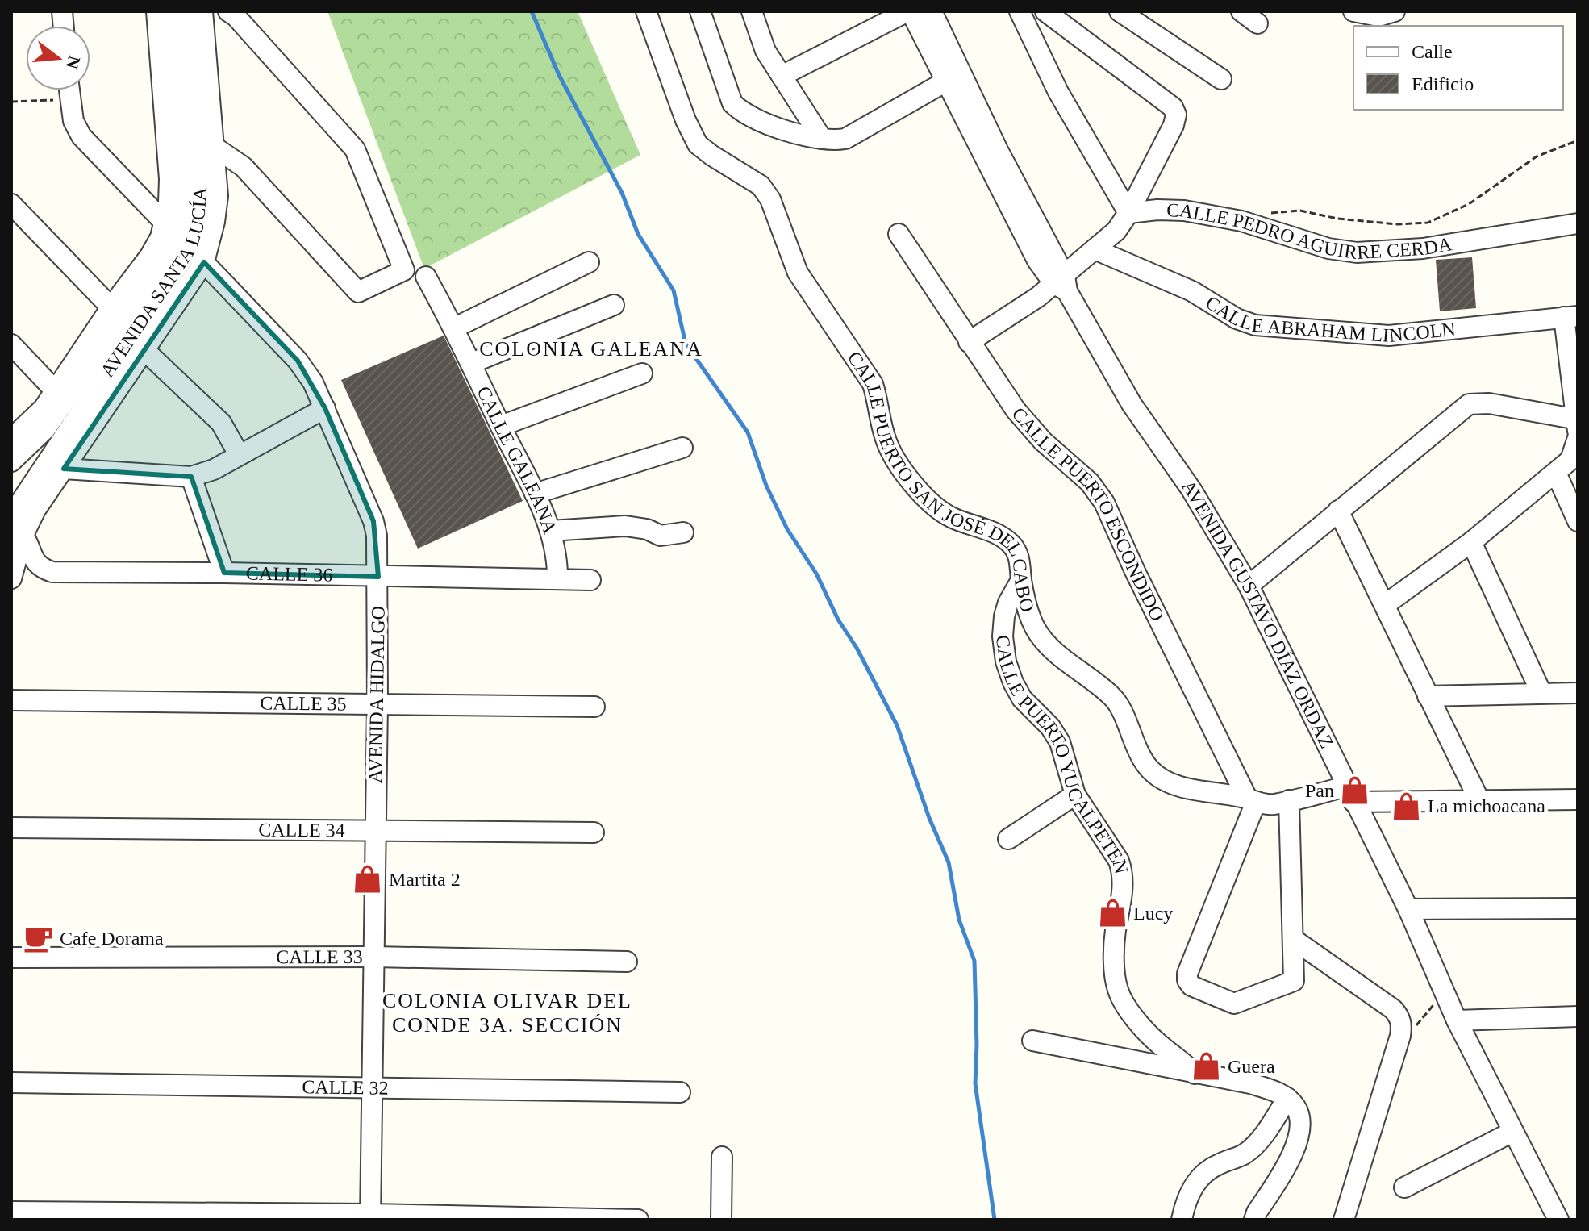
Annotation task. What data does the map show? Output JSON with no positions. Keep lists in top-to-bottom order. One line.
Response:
{"streets":{"street":["CALLE PEDRO AGUIRRE CERDA","AVENIDA SANTA LUCÍA","CALLE ABRAHAM LINCOLN","CALLE GALEANA","CALLE PUERTO SAN JOSÉ DEL CABO","CALLE PUERTO ESCONDIDO","CALLE 36","AVENIDA GUSTAVO DÍAZ ORDAZ","AVENIDA HIDALGO","CALLE 35","CALLE PUERTO YUCALPETEN","CALLE 34","CALLE 33","CALLE 32"]},"crossings":[["AVENIDA SANTA LUCÍA","CALLE 36"],["AVENIDA SANTA LUCÍA","AVENIDA HIDALGO"],["CALLE GALEANA","CALLE 36"],["CALLE PUERTO SAN JOSÉ DEL CABO","CALLE PUERTO ESCONDIDO"],["CALLE PUERTO SAN JOSÉ DEL CABO","AVENIDA GUSTAVO DÍAZ ORDAZ"],["CALLE PUERTO SAN JOSÉ DEL CABO","CALLE PUERTO YUCALPETEN"],["CALLE 36","AVENIDA HIDALGO"],["AVENIDA HIDALGO","CALLE 35"],["AVENIDA HIDALGO","CALLE 34"],["AVENIDA HIDALGO","CALLE 33"],["AVENIDA HIDALGO","CALLE 32"]],"districts":["COLONIA GALEANA","COLONIA OLIVAR DEL CONDE 3A. SECCIÓN"],"places":{"shop":["Pan","La michoacana","Martita 2","Lucy","Guera"],"cafe":["Cafe Dorama"]},"legend":["Calle","Edificio"],"north":"right"}
